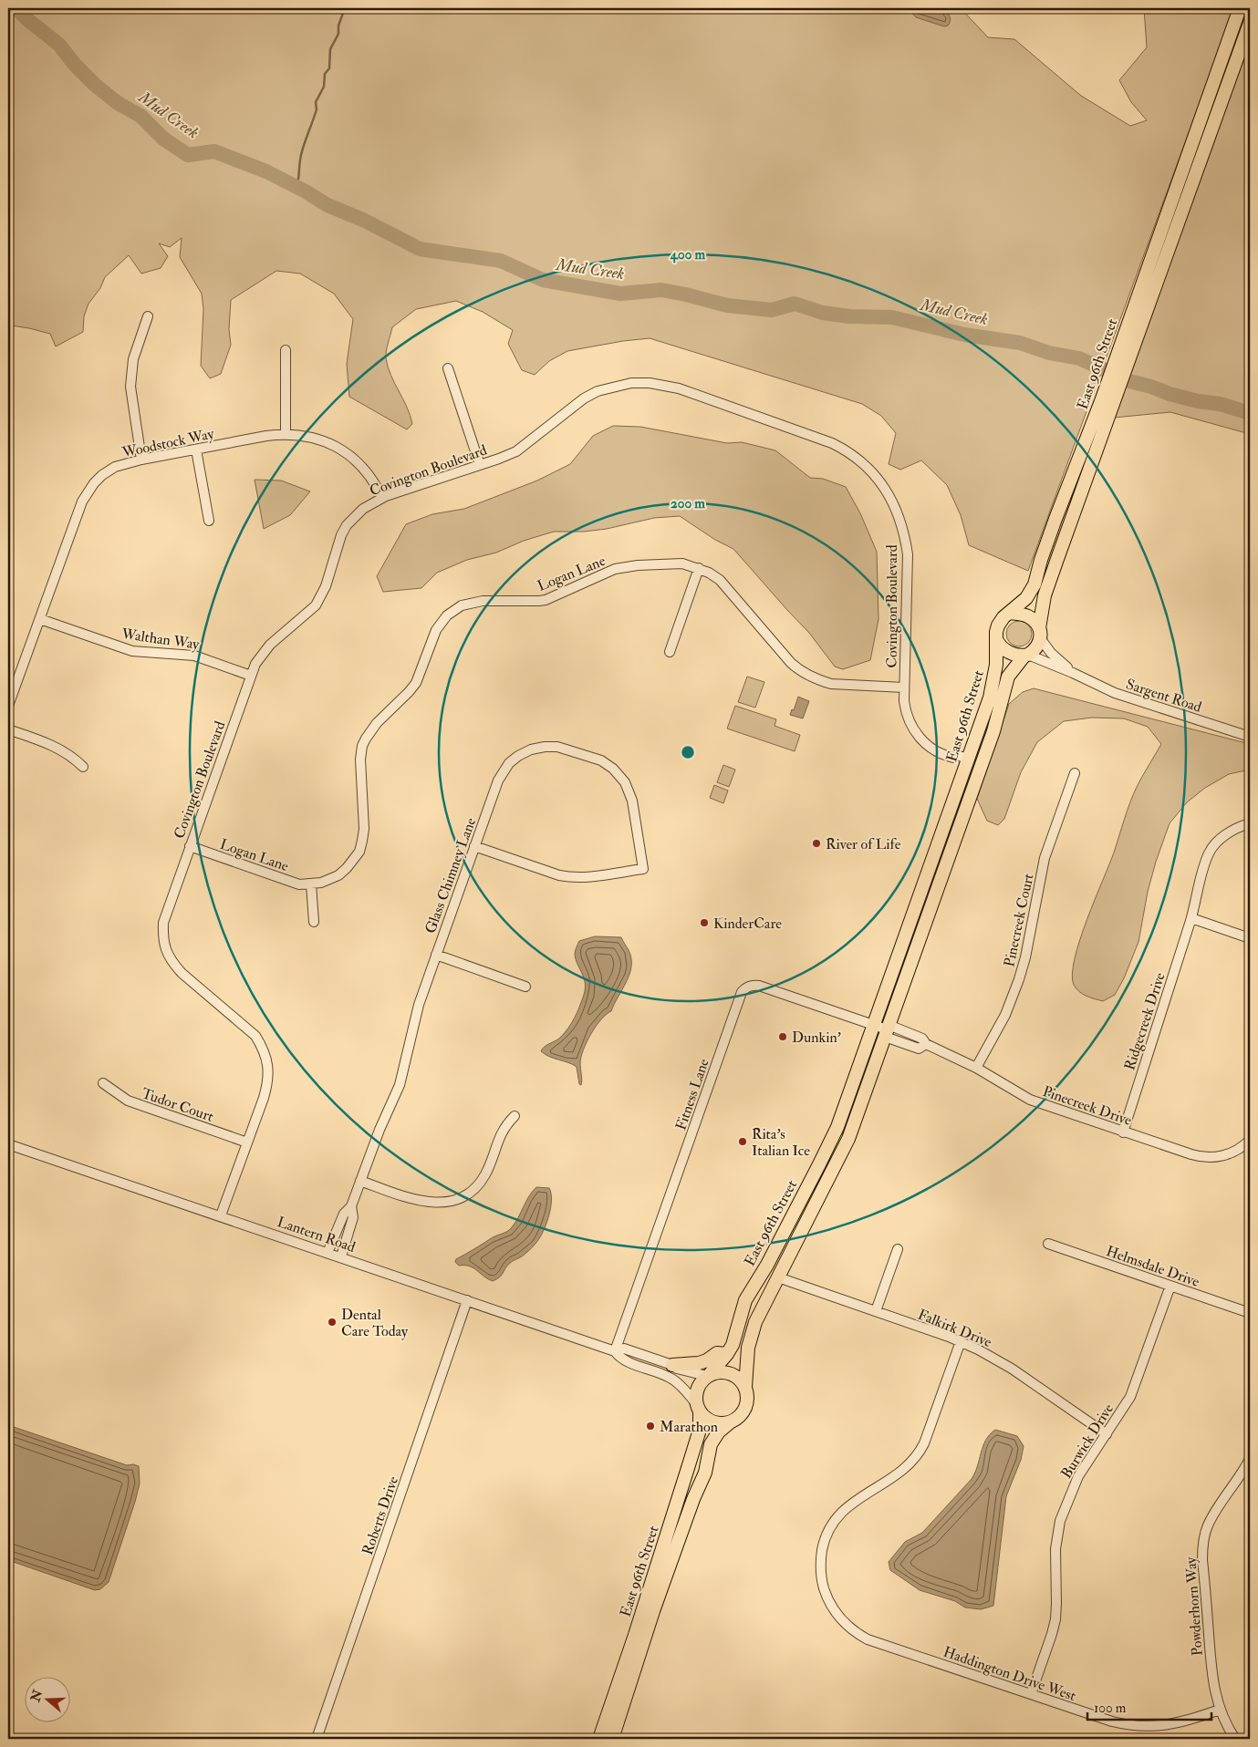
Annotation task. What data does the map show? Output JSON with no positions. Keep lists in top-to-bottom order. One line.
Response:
{"streets":{"main road":["East 96th Street"],"street":["Woodstock Way","Covington Boulevard","Logan Lane","Walthan Way","Sargent Road","Glass Chimney Lane","Pinecreek Court","Ridgecreek Drive","Fitness Lane","Tudor Court","Pinecreek Drive","Lantern Road","Helmsdale Drive","Falkirk Drive","Burwick Drive","Roberts Drive","Powderhorn Way","Haddington Drive West"]},"crossings":[["East 96th Street","Covington Boulevard"],["East 96th Street","Sargent Road"],["East 96th Street","Fitness Lane"],["East 96th Street","Pinecreek Drive"],["East 96th Street","Lantern Road"],["East 96th Street","Falkirk Drive"],["Woodstock Way","Covington Boulevard"],["Woodstock Way","Walthan Way"],["Covington Boulevard","Logan Lane"],["Covington Boulevard","Walthan Way"],["Covington Boulevard","Tudor Court"],["Covington Boulevard","Lantern Road"],["Glass Chimney Lane","Lantern Road"],["Pinecreek Court","Pinecreek Drive"],["Ridgecreek Drive","Pinecreek Drive"],["Fitness Lane","Pinecreek Drive"],["Fitness Lane","Lantern Road"],["Lantern Road","Roberts Drive"],["Helmsdale Drive","Burwick Drive"],["Falkirk Drive","Burwick Drive"],["Falkirk Drive","Haddington Drive West"],["Burwick Drive","Haddington Drive West"],["Powderhorn Way","Haddington Drive West"]],"water":["Mud Creek"],"places":["River of Life","KinderCare","Dunkin'","Rita's Italian Ice","Dental Care Today","Marathon"],"scale_bar":"100 m","north":"left","rings":["400 m","200 m"]}
